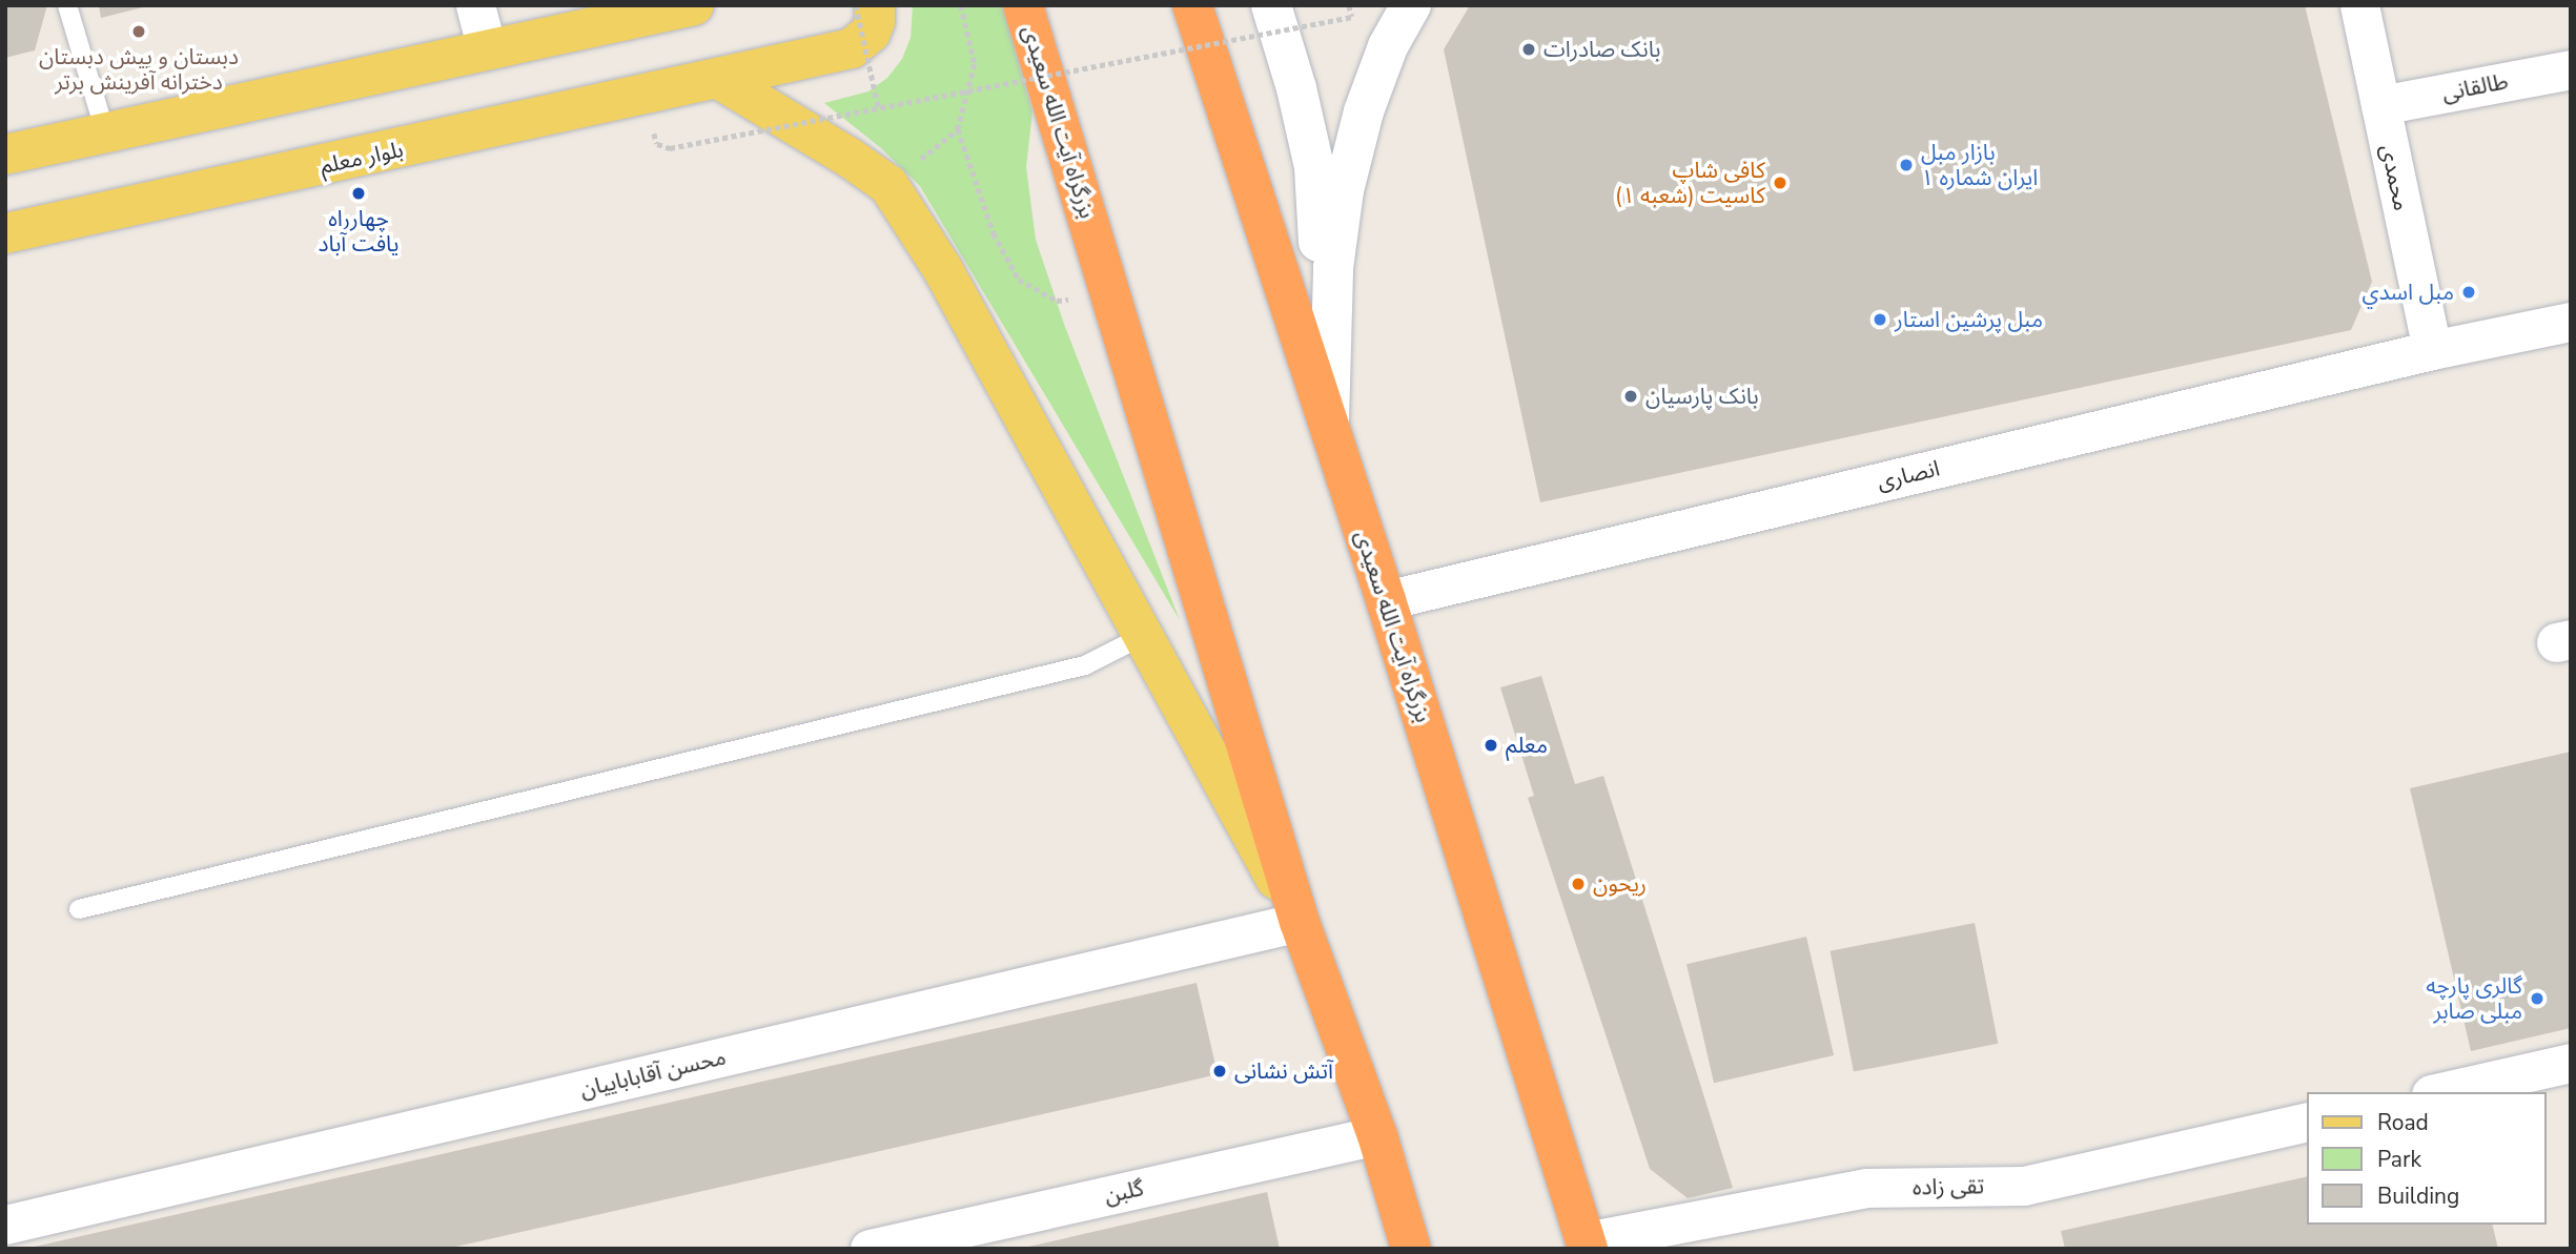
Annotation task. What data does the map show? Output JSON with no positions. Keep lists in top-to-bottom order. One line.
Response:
{"streets":{"highway":["بزرگراه آیت الله سعیدی"],"main road":["بلوار معلم"],"street":["طالقانی","محمدی","انصاری","محسن آقاباباییان","تقی زاده","گلبن"]},"crossings":[["طالقانی","محمدی"],["بزرگراه آیت الله سعیدی","انصاری"],["بزرگراه آیت الله سعیدی","محسن آقاباباییان"],["بزرگراه آیت الله سعیدی","تقی زاده"],["بزرگراه آیت الله سعیدی","گلبن"],["محمدی","انصاری"]],"places":["دبستان و پیش دبستان دخترانه آفرینش برتر","بانک صادرات","بازار مبل ایران شماره ۱","کافی شاپ کاسیت (شعبه ۱)","چهارراه یافت آباد","مبل اسدي","مبل پرشین استار","بانک پارسیان","معلم","ریحون","گالری پارچه مبلی صابر","آتش نشانی"],"legend":["Road","Park","Building"]}
